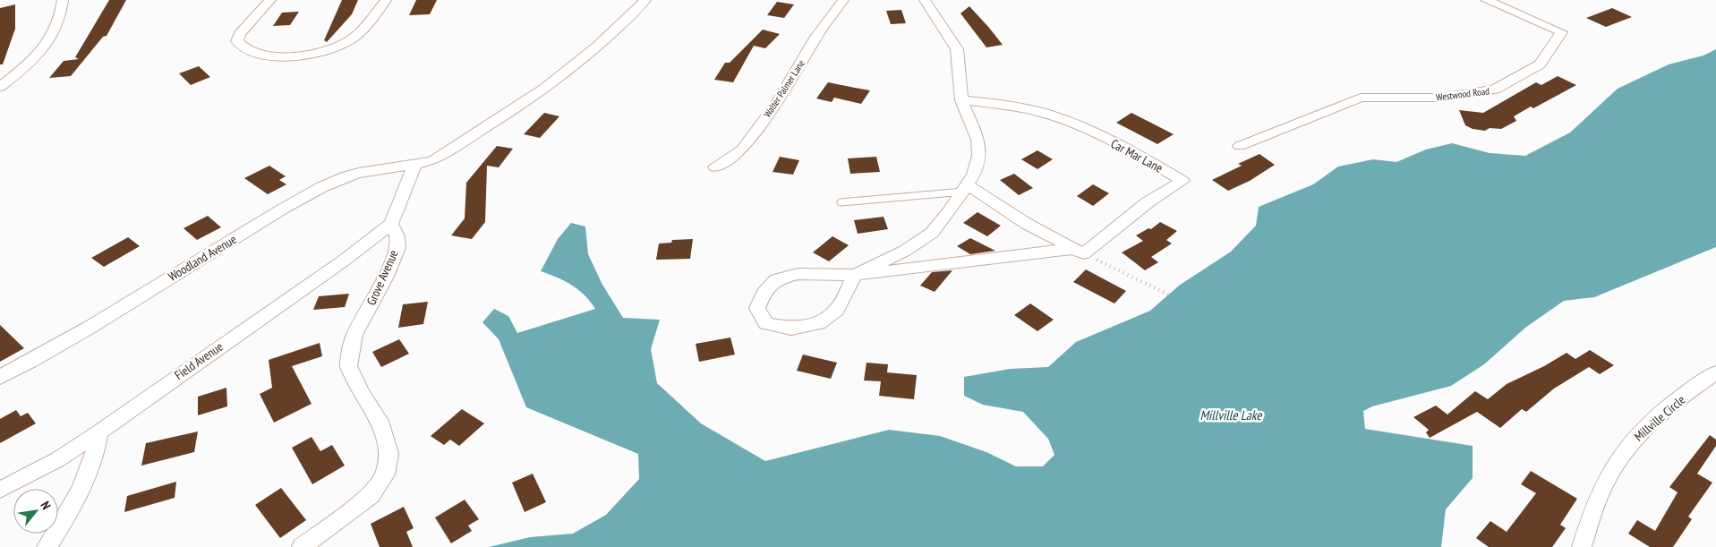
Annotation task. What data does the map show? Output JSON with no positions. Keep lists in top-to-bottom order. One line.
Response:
{"streets":{"street":["Walter Palmer Lane","Westwood Road","Car Mar Lane","Woodland Avenue","Grove Avenue","Field Avenue","Millville Circle"]},"crossings":[["Grove Avenue","Field Avenue"]],"water":["Millville Lake"],"north":"top right"}
